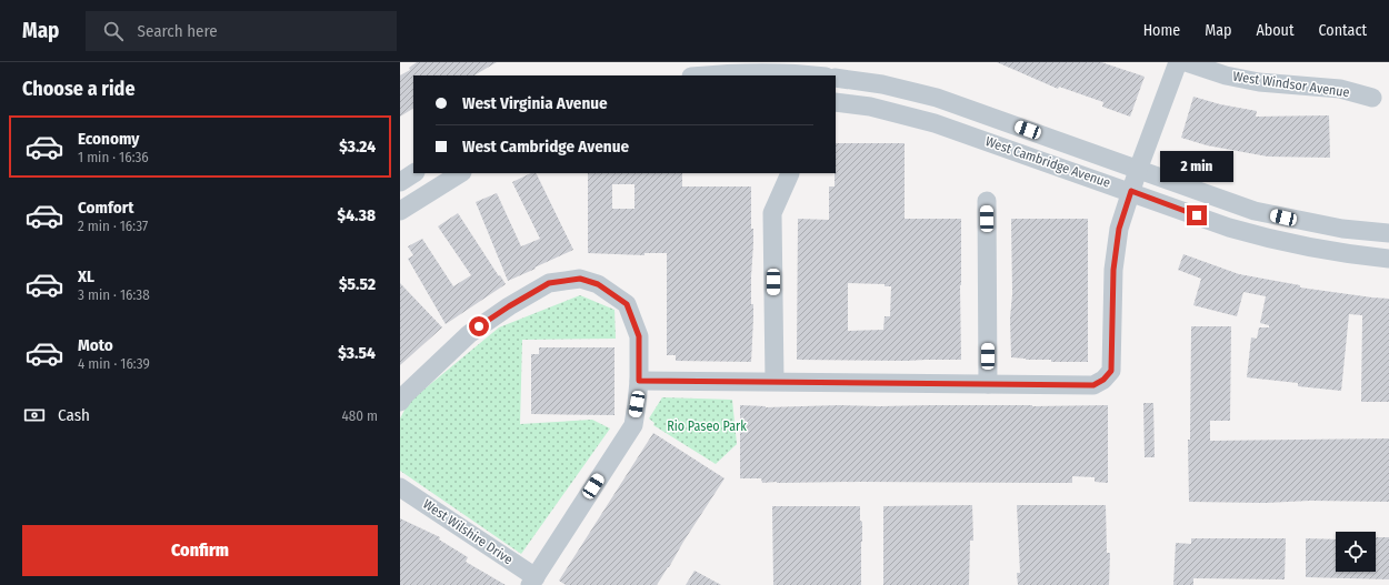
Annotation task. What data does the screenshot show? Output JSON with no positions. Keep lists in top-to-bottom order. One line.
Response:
{"streets":{"street":["West Windsor Avenue","West Cambridge Avenue","West Wilshire Drive"]},"parks":["Rio Paseo Park"],"page":{"header":"Map","search":"Search here","nav":["Home","Map","About","Contact"],"heading":"Choose a ride","banner":["West Virginia Avenue","West Cambridge Avenue"],"list":[{"name":"Economy","note":"1 min · 16:36","value":"$3.24"},{"name":"Comfort","note":"2 min · 16:37","value":"$4.38"},{"name":"XL","note":"3 min · 16:38","value":"$5.52"},{"name":"Moto","note":"4 min · 16:39","value":"$3.54"}],"bubble":"2 min","pay":["Cash","480 m"],"buttons":"Confirm"}}
